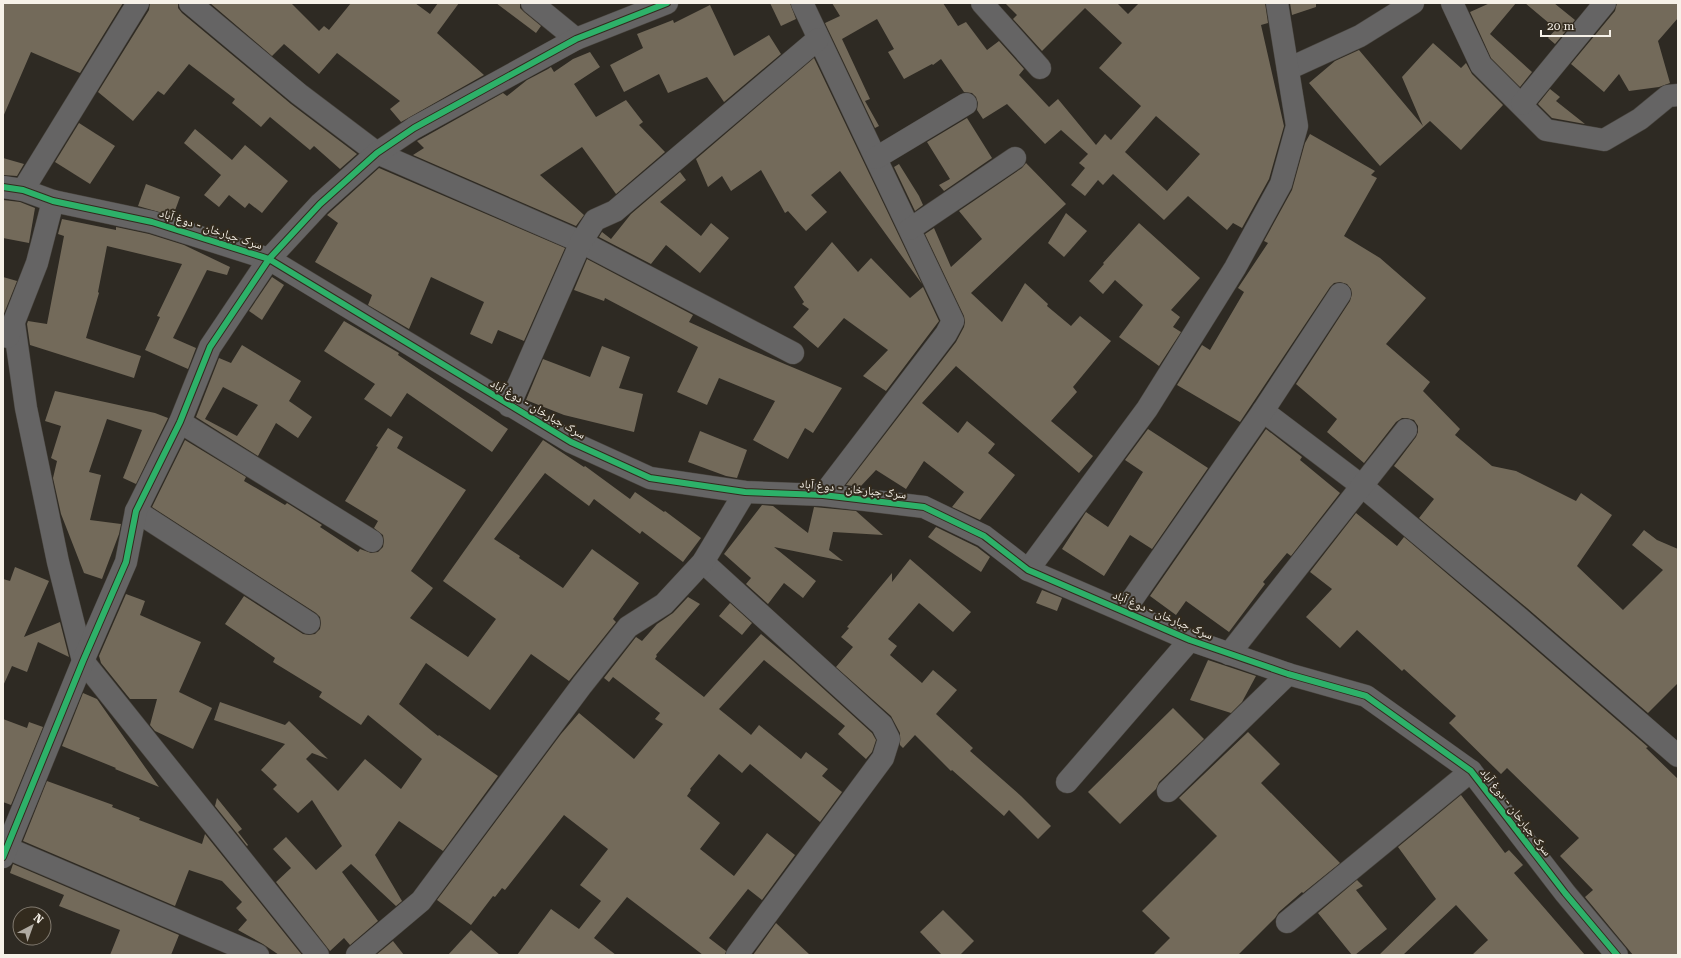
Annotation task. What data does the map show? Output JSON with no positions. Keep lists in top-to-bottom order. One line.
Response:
{"streets":{"street":["سرک جبارخان - دوغ آباد"]},"scale_bar":"20 m","north":"top right"}
